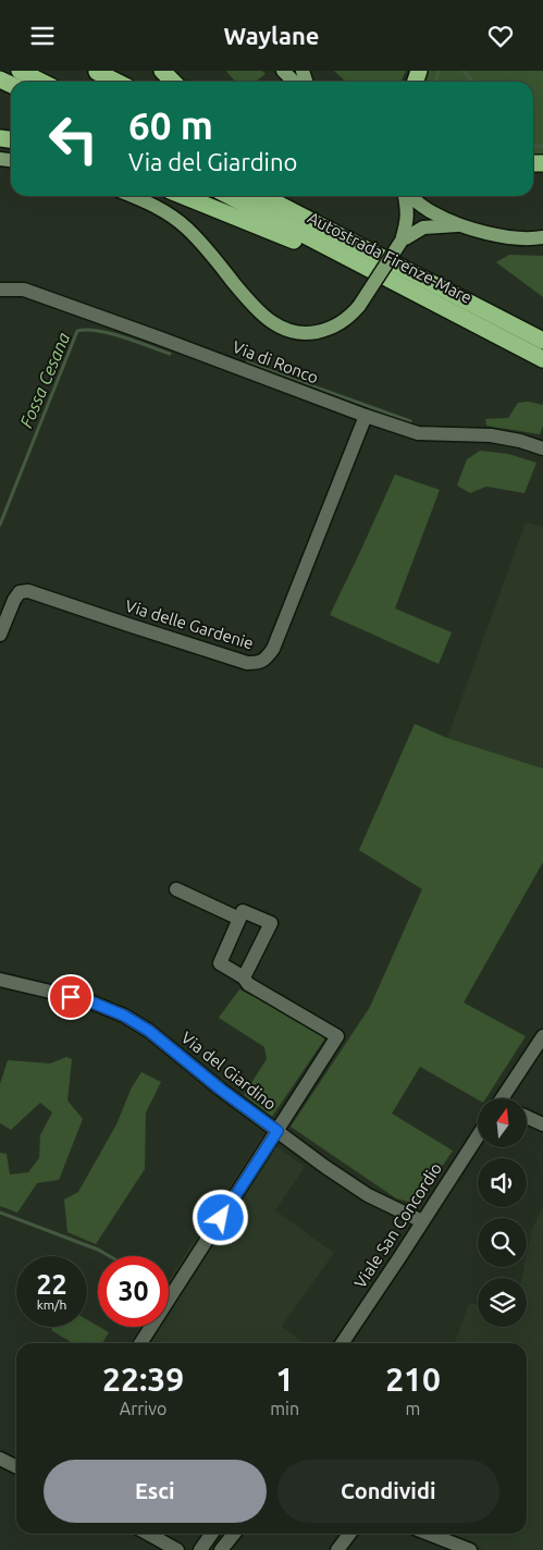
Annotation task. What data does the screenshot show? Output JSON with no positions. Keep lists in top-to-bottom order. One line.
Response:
{"streets":{"highway":["Autostrada Firenze-Mare"],"street":["Via di Ronco","Via delle Gardenie","Via del Giardino","Viale San Concordio"]},"crossings":[["Via di Ronco","Via delle Gardenie"],["Via del Giardino","Viale San Concordio"]],"water":["Fossa Cesana"],"north":"top","page":{"header":"Waylane","turn":["60 m","Via del Giardino"],"speed":"22 km/h","limit":"30","eta":["22:39","Arrivo","1","min","210","m"],"buttons":["Esci","Condividi"]}}
